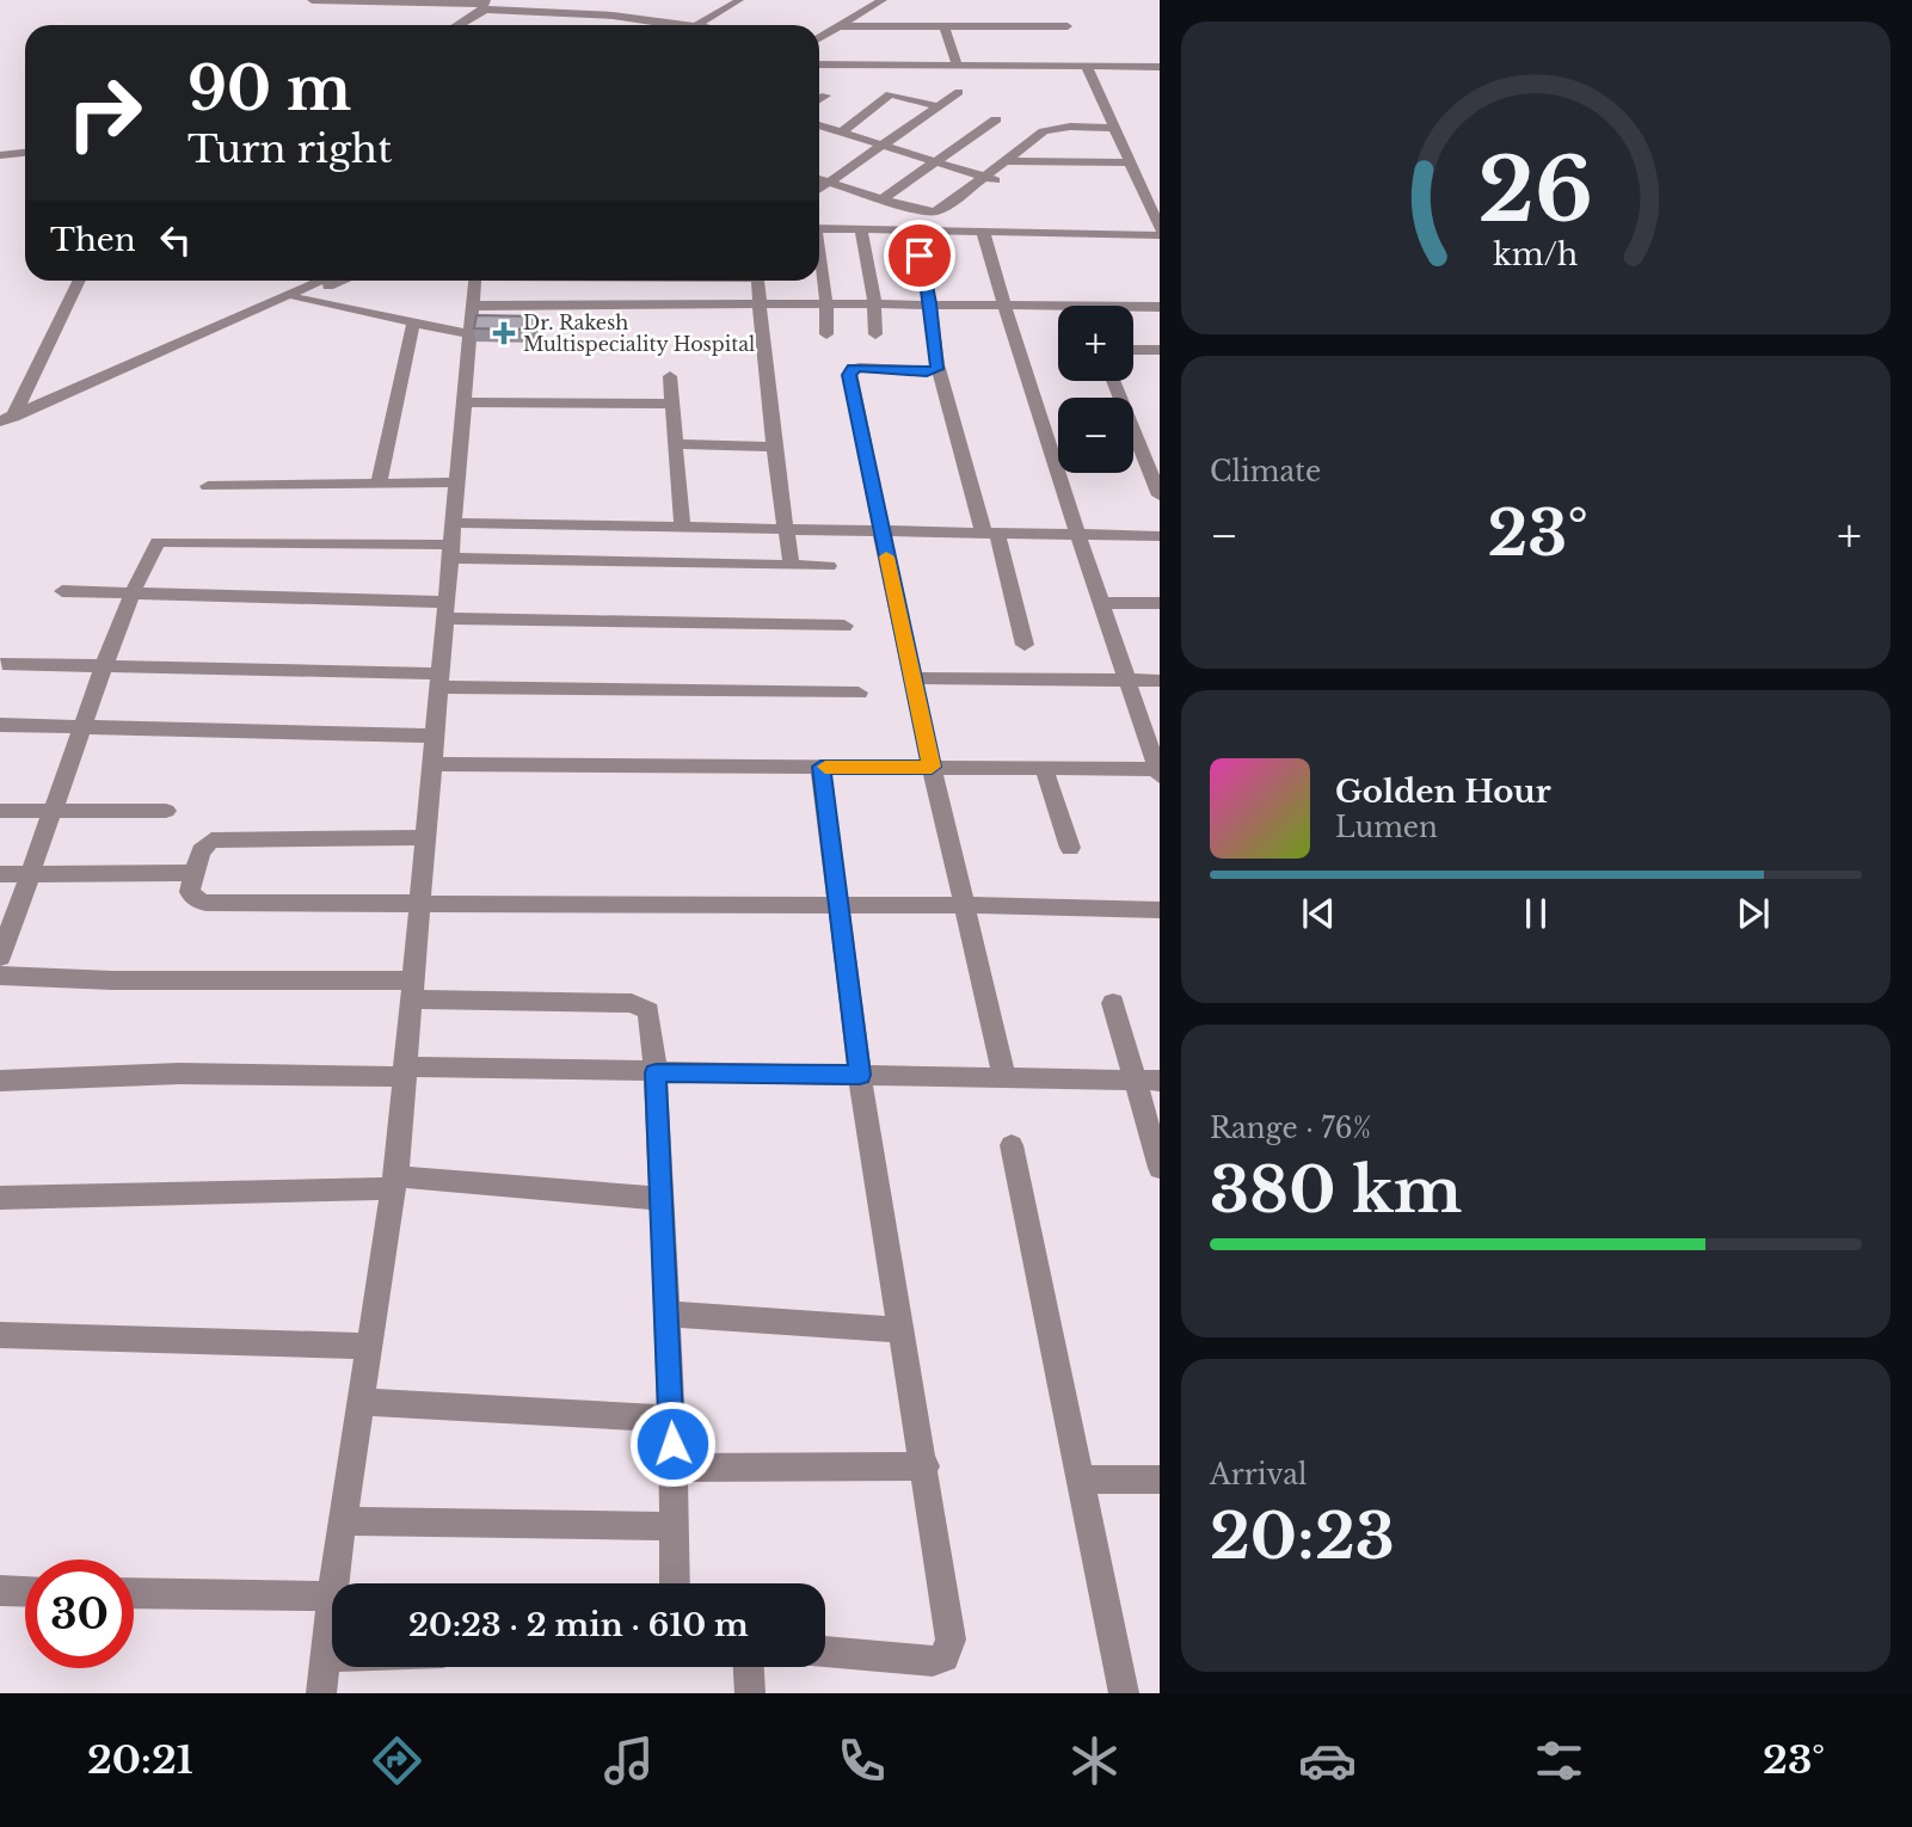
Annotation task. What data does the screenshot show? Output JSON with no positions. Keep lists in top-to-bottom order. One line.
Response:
{"places":{"health":["Dr. Rakesh Multispeciality Hospital"]},"page":{"turn":["90 m","Turn right"],"then":"Then","map_buttons":["+","−"],"tile":["Climate",["Range · 76%","380 km"],["Arrival","20:23"]],"heat":["−","23°","+"],"song":["Golden Hour","Lumen"],"limit":"30","trip":"20:23 · 2 min · 610 m","tabs":["20:21","23°"],"gauge":["26","km/h"]}}
